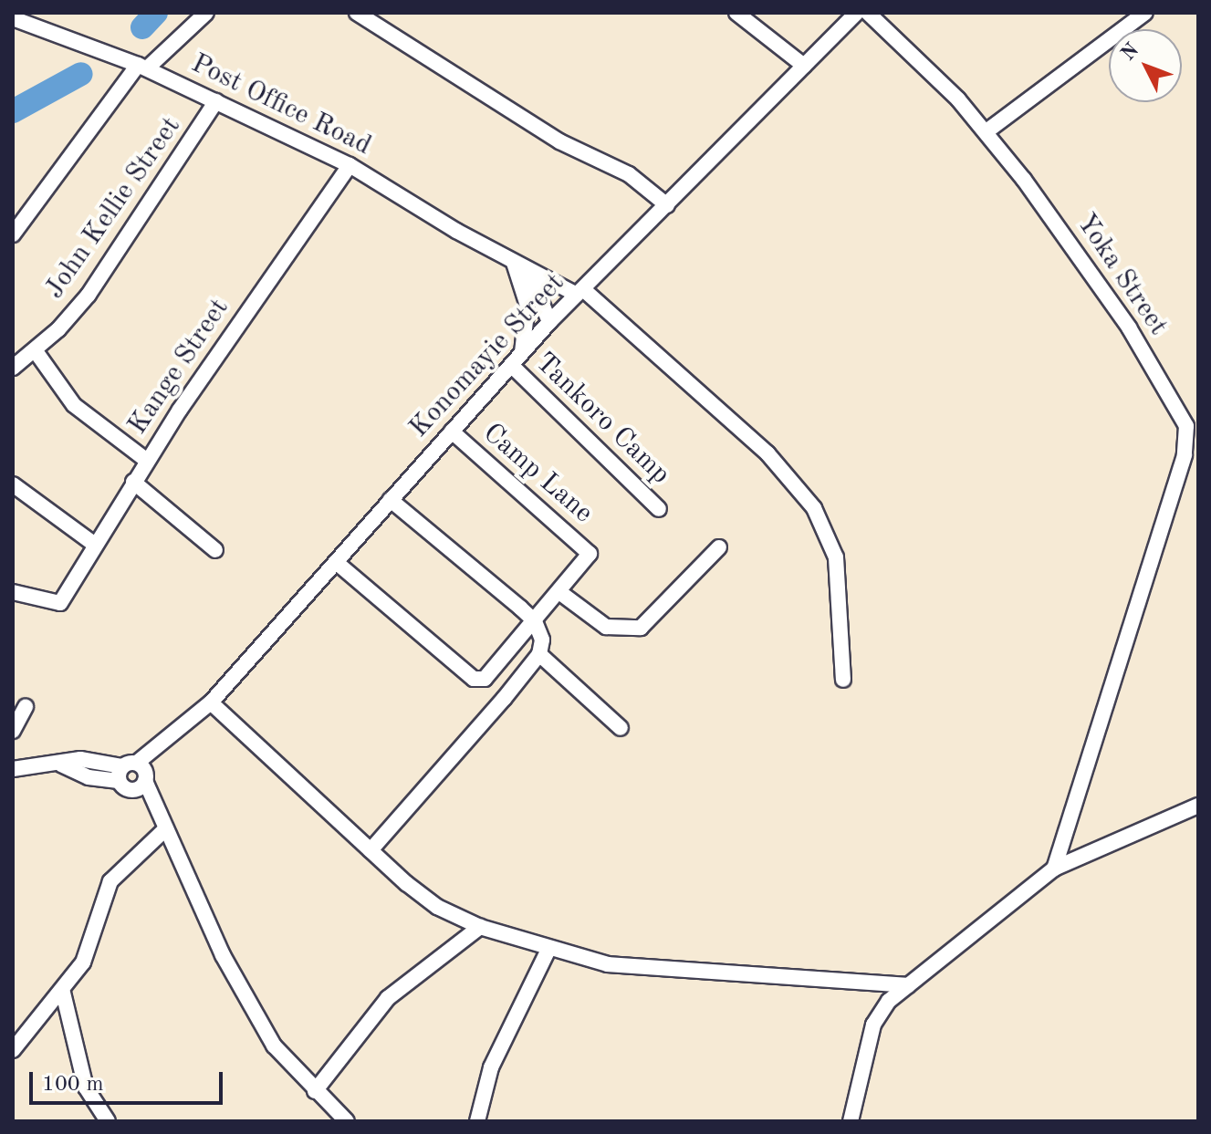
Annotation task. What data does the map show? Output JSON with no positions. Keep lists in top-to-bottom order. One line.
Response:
{"streets":{"street":["Post Office Road","John Kellie Street","Yoka Street","Konomayie Street","Kange Street","Tankoro Camp","Camp Lane"]},"crossings":[["Post Office Road","John Kellie Street"],["Post Office Road","Konomayie Street"],["Post Office Road","Kange Street"],["Konomayie Street","Tankoro Camp"],["Konomayie Street","Camp Lane"]],"scale_bar":"100 m","north":"top left"}
